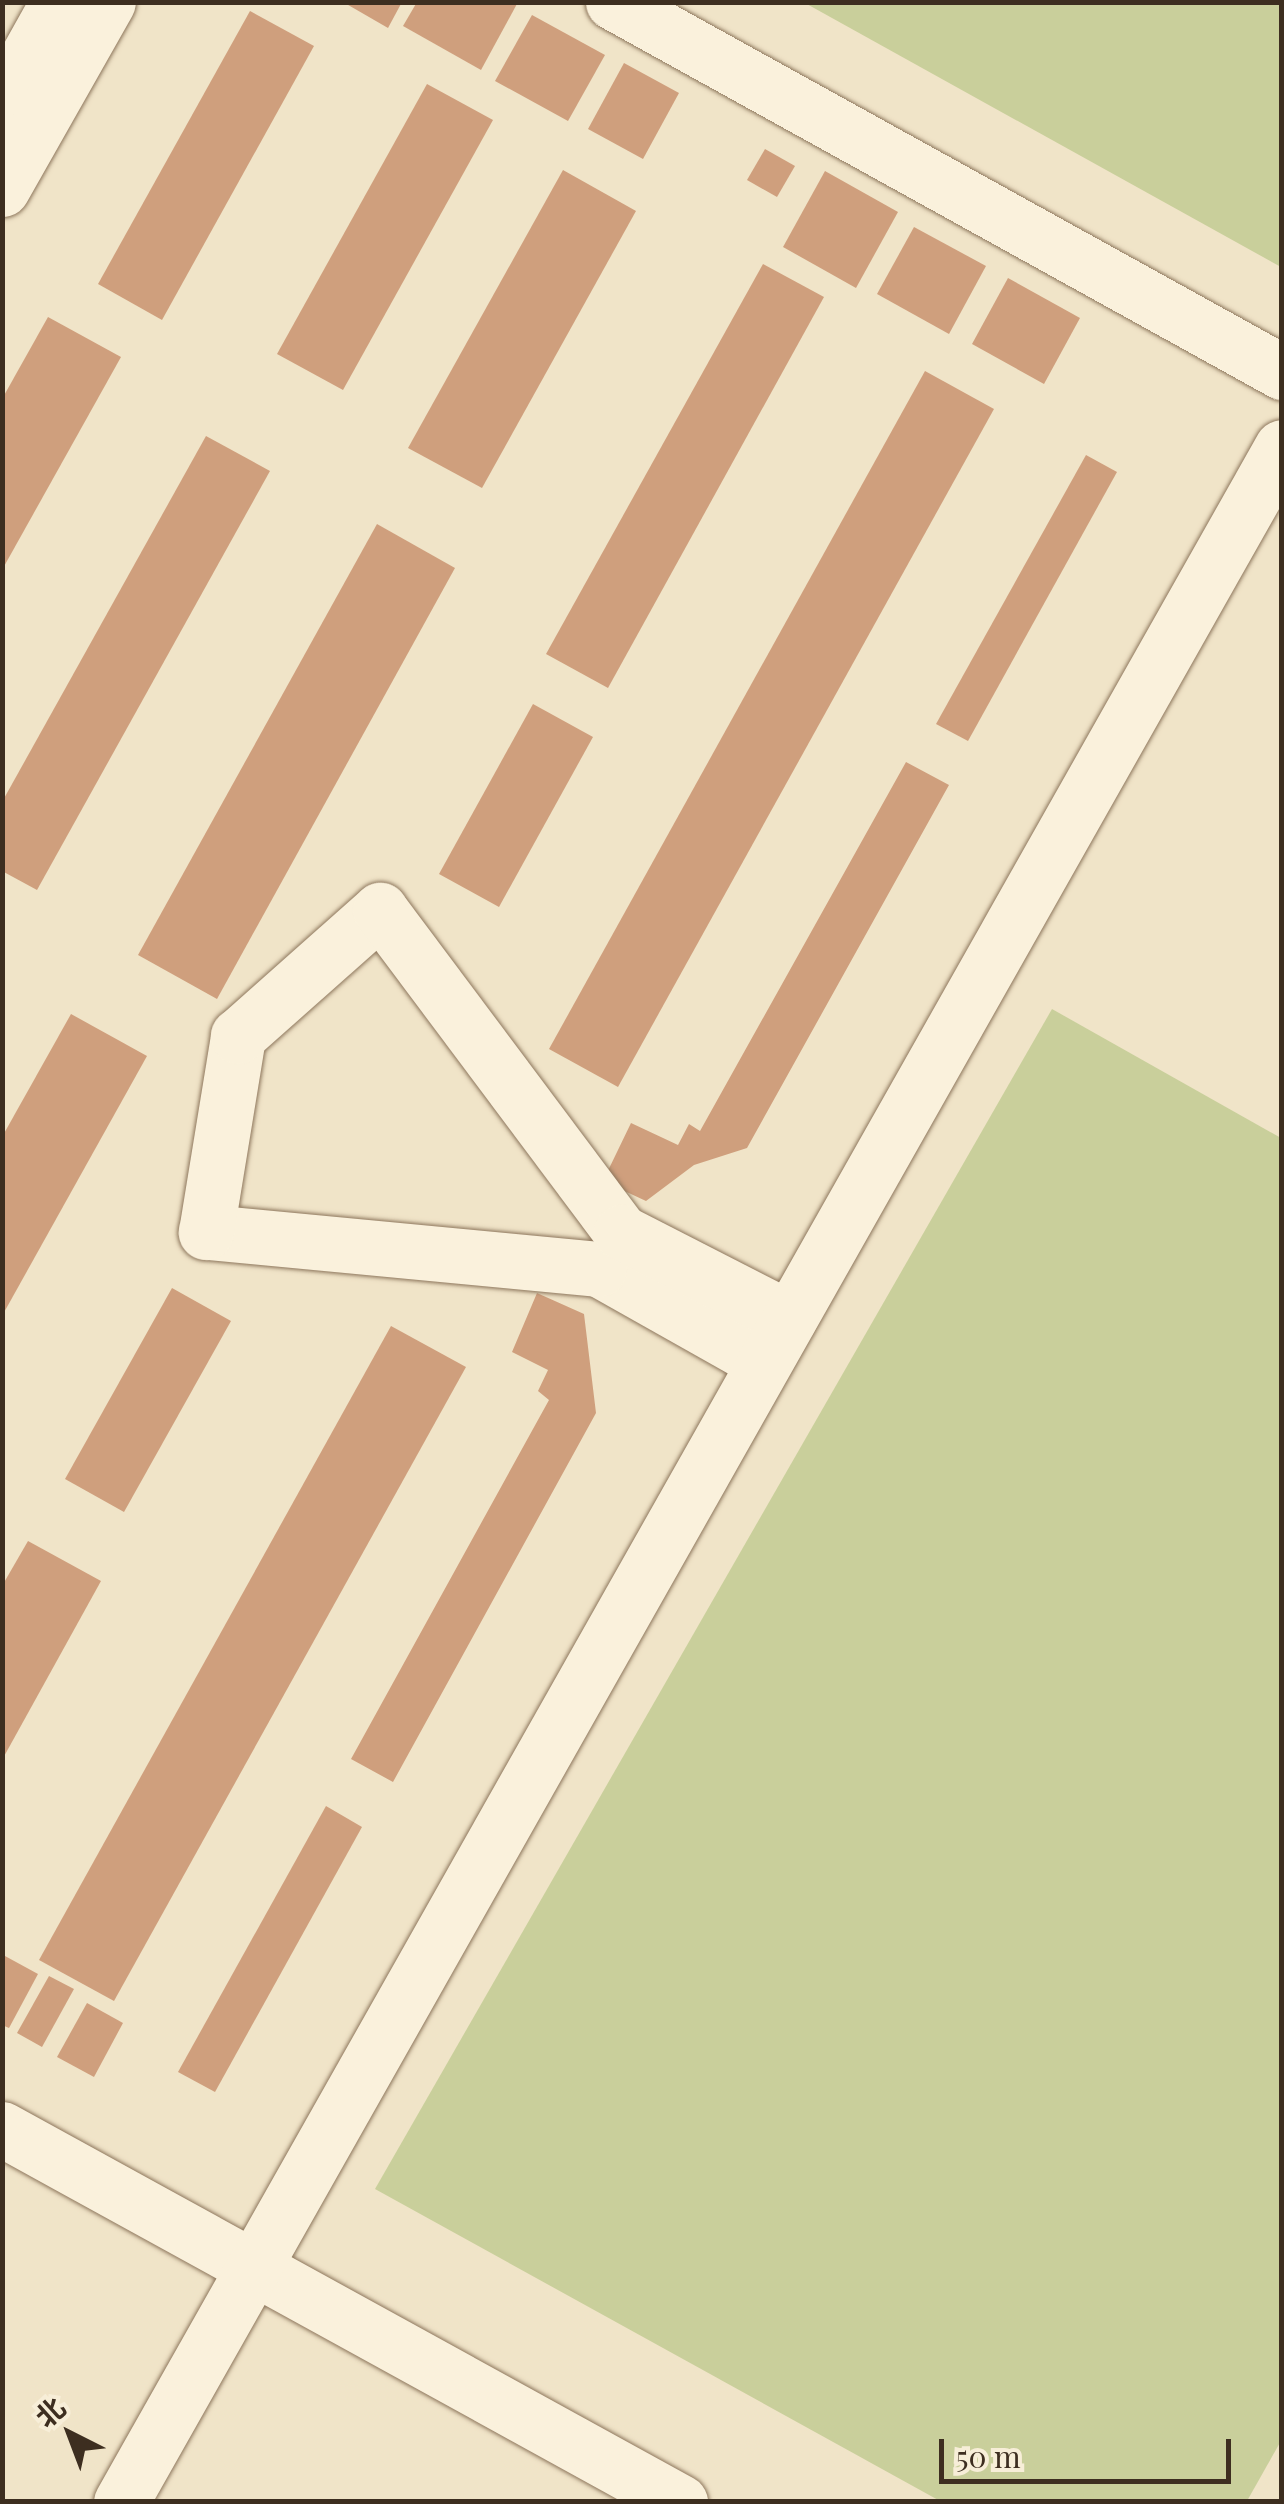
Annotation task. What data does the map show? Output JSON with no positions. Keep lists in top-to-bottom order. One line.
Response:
{"scale_bar":"50 m","north":"top left"}
